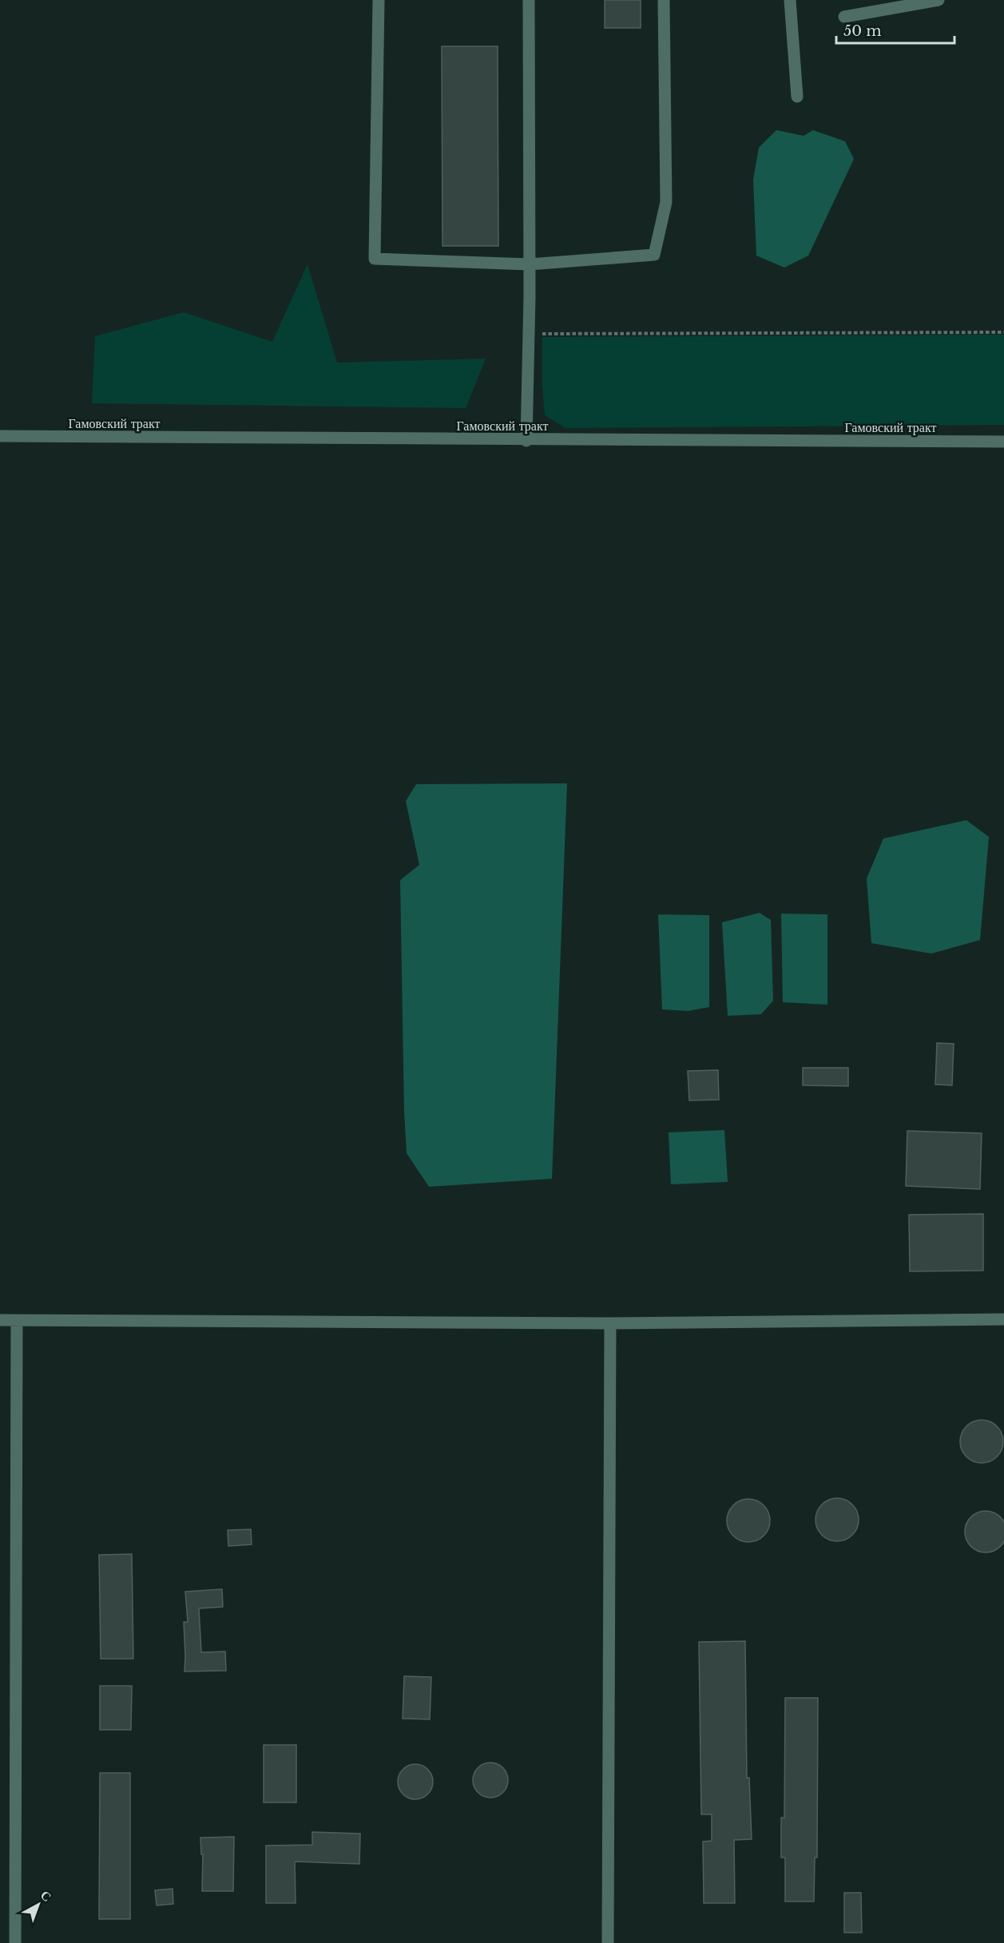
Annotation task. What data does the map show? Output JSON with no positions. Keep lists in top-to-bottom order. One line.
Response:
{"streets":{"street":["Гамовский тракт"]},"scale_bar":"50 m","north":"top right"}
